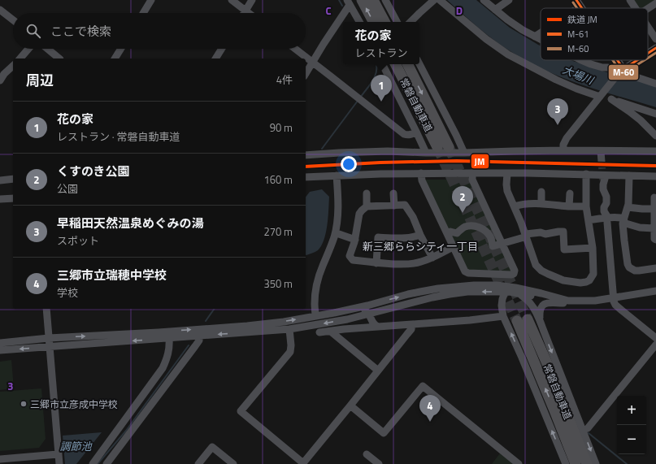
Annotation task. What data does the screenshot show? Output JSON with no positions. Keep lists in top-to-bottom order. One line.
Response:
{"streets":{"highway":["常磐自動車道"]},"districts":["新三郷ららシティ一丁目"],"water":["大場川","調節池"],"places":["三郷市立彦成中学校"],"lines":["transit line M-61","transit line M-60","rail line JM"],"legend":["鉄道 JM","M-61","M-60"],"page":{"search":"ここで検索","popup":["花の家","レストラン"],"heading":["周辺","4件"],"pins":["1","3","2","4"],"list":[{"mark":"1","name":"花の家","note":"レストラン · 常磐自動車道","value":"90 m"},{"mark":"2","name":"くすのき公園","note":"公園","value":"160 m"},{"mark":"3","name":"早稲田天然温泉めぐみの湯","note":"スポット","value":"270 m"},{"mark":"4","name":"三郷市立瑞穂中学校","note":"学校","value":"350 m"}],"map_buttons":["+","−"]},"grid":{"columns":["C","D"],"rows":["3"]}}
